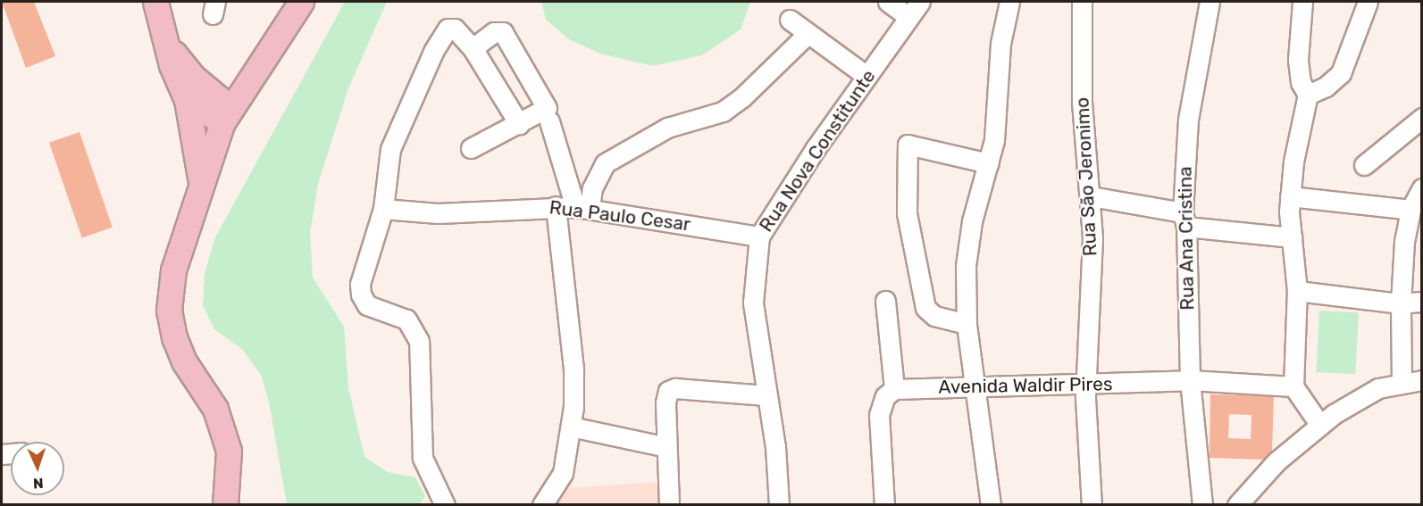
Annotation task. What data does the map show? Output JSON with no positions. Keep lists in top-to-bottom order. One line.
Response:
{"streets":{"street":["Rua Nova Constitunte","Rua São Jeronimo","Rua Paulo Cesar","Rua Ana Cristina","Avenida Waldir Pires"]},"crossings":[["Rua Nova Constitunte","Rua Paulo Cesar"],["Rua São Jeronimo","Avenida Waldir Pires"],["Rua Ana Cristina","Avenida Waldir Pires"]],"north":"bottom"}
